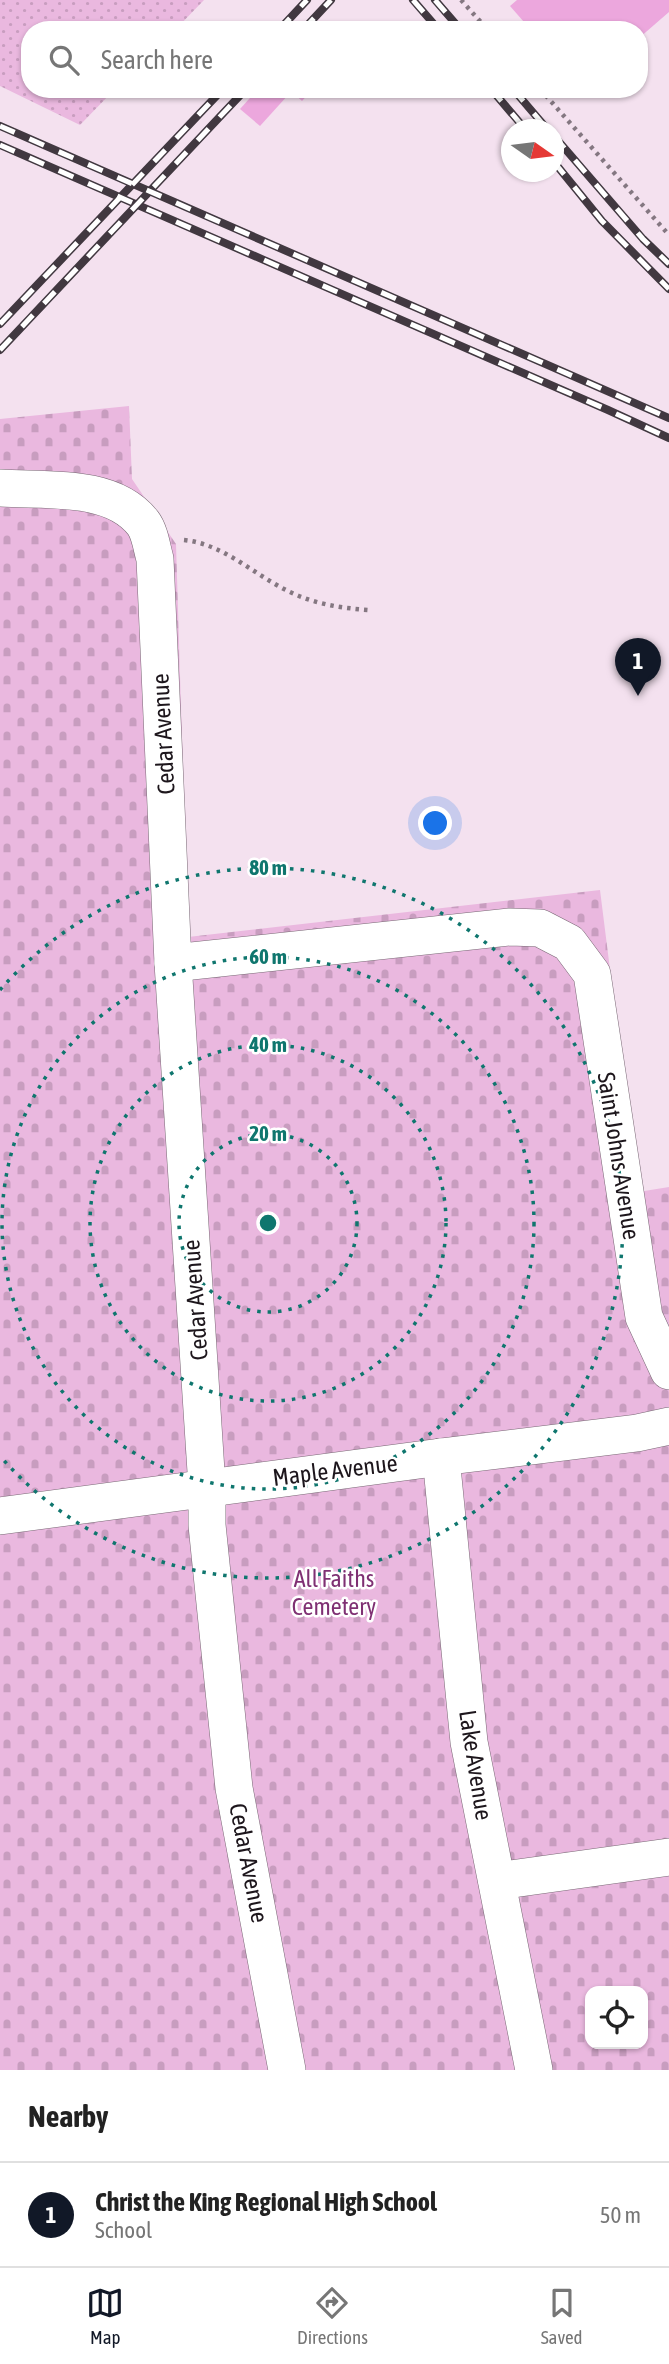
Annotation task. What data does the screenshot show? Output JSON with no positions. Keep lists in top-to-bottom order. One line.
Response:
{"streets":{"lane":["Cedar Avenue","Saint Johns Avenue","Maple Avenue","Lake Avenue"]},"crossings":[["Cedar Avenue","Saint Johns Avenue"],["Cedar Avenue","Maple Avenue"],["Maple Avenue","Lake Avenue"]],"parks":["All Faiths Cemetery"],"north":"right","page":{"search":"Search here","pins":"1","heading":"Nearby","list":[{"mark":"1","name":"Christ the King Regional High School","note":"School","value":"50 m"}],"nav":["Map","Directions","Saved"]},"rings":["80 m","60 m","40 m","20 m"]}
